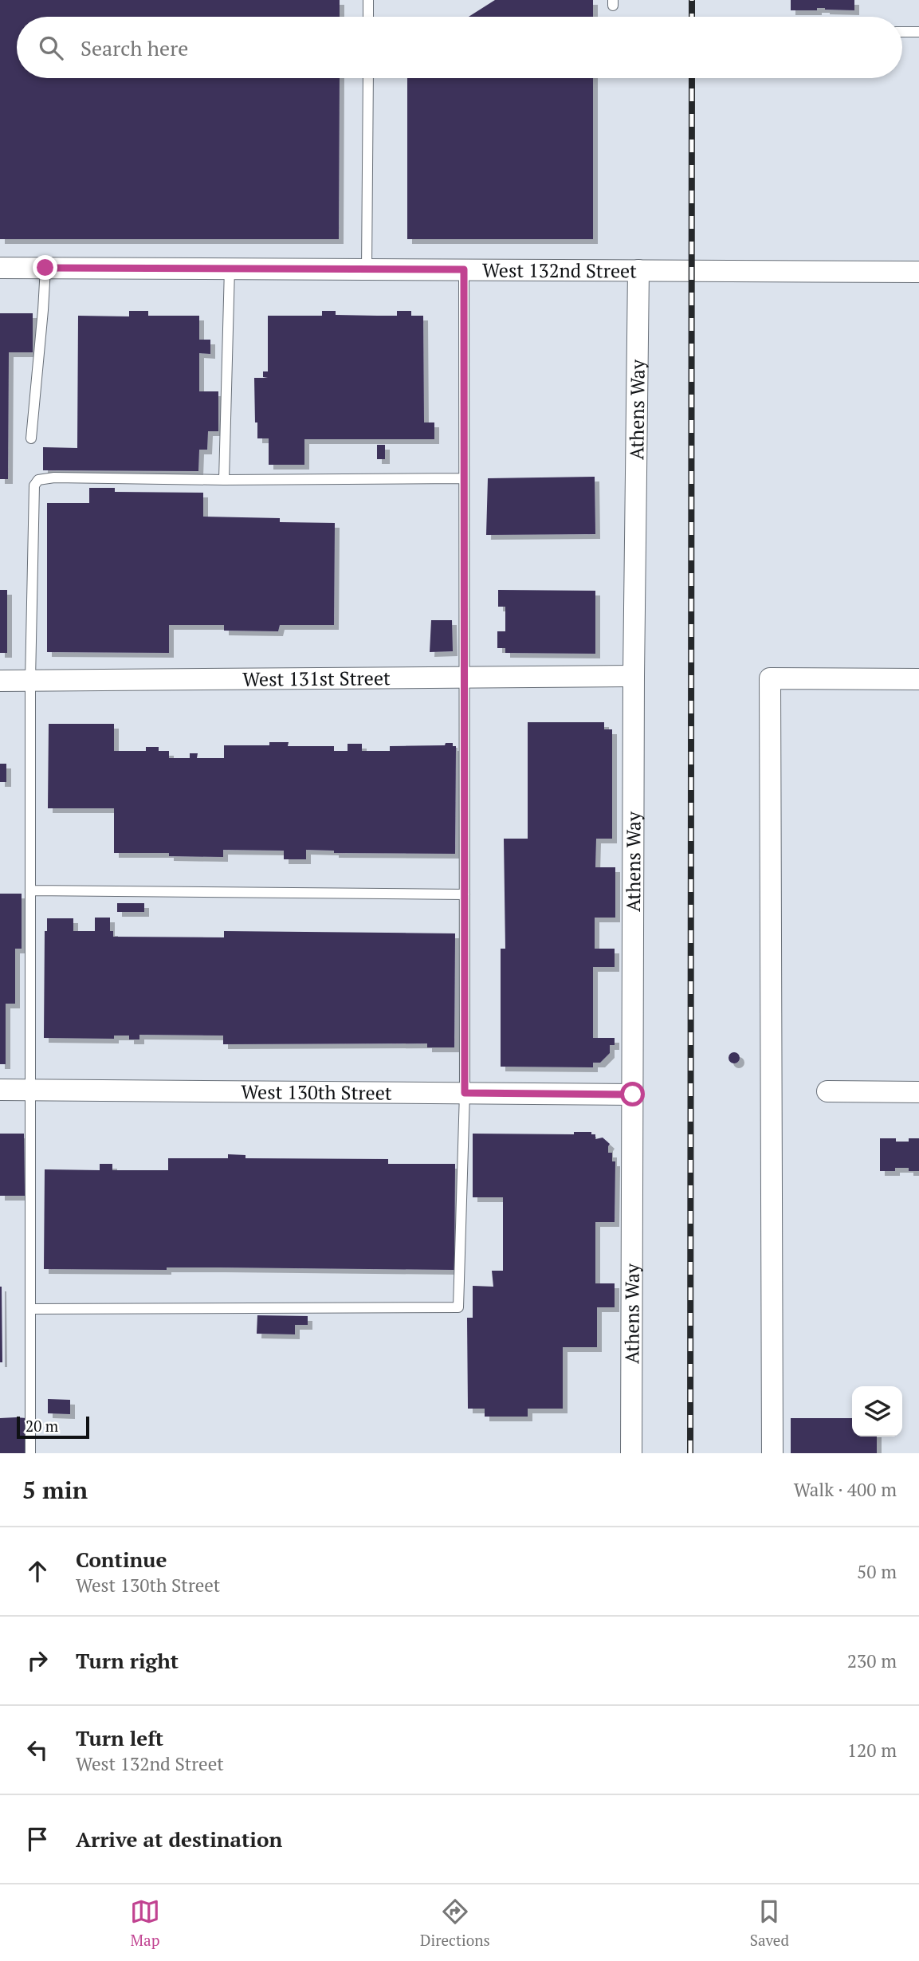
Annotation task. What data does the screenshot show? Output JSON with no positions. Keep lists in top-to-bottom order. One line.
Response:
{"streets":{"street":["West 132nd Street","Athens Way","West 131st Street","West 130th Street"]},"crossings":[["West 132nd Street","Athens Way"],["Athens Way","West 131st Street"],["Athens Way","West 130th Street"]],"scale_bar":"20 m","page":{"search":"Search here","scale":"20 m","heading":["5 min","Walk · 400 m"],"list":[["Continue","West 130th Street","50 m"],["Turn right","230 m"],["Turn left","West 132nd Street","120 m"],"Arrive at destination"],"nav":["Map","Directions","Saved"]}}
